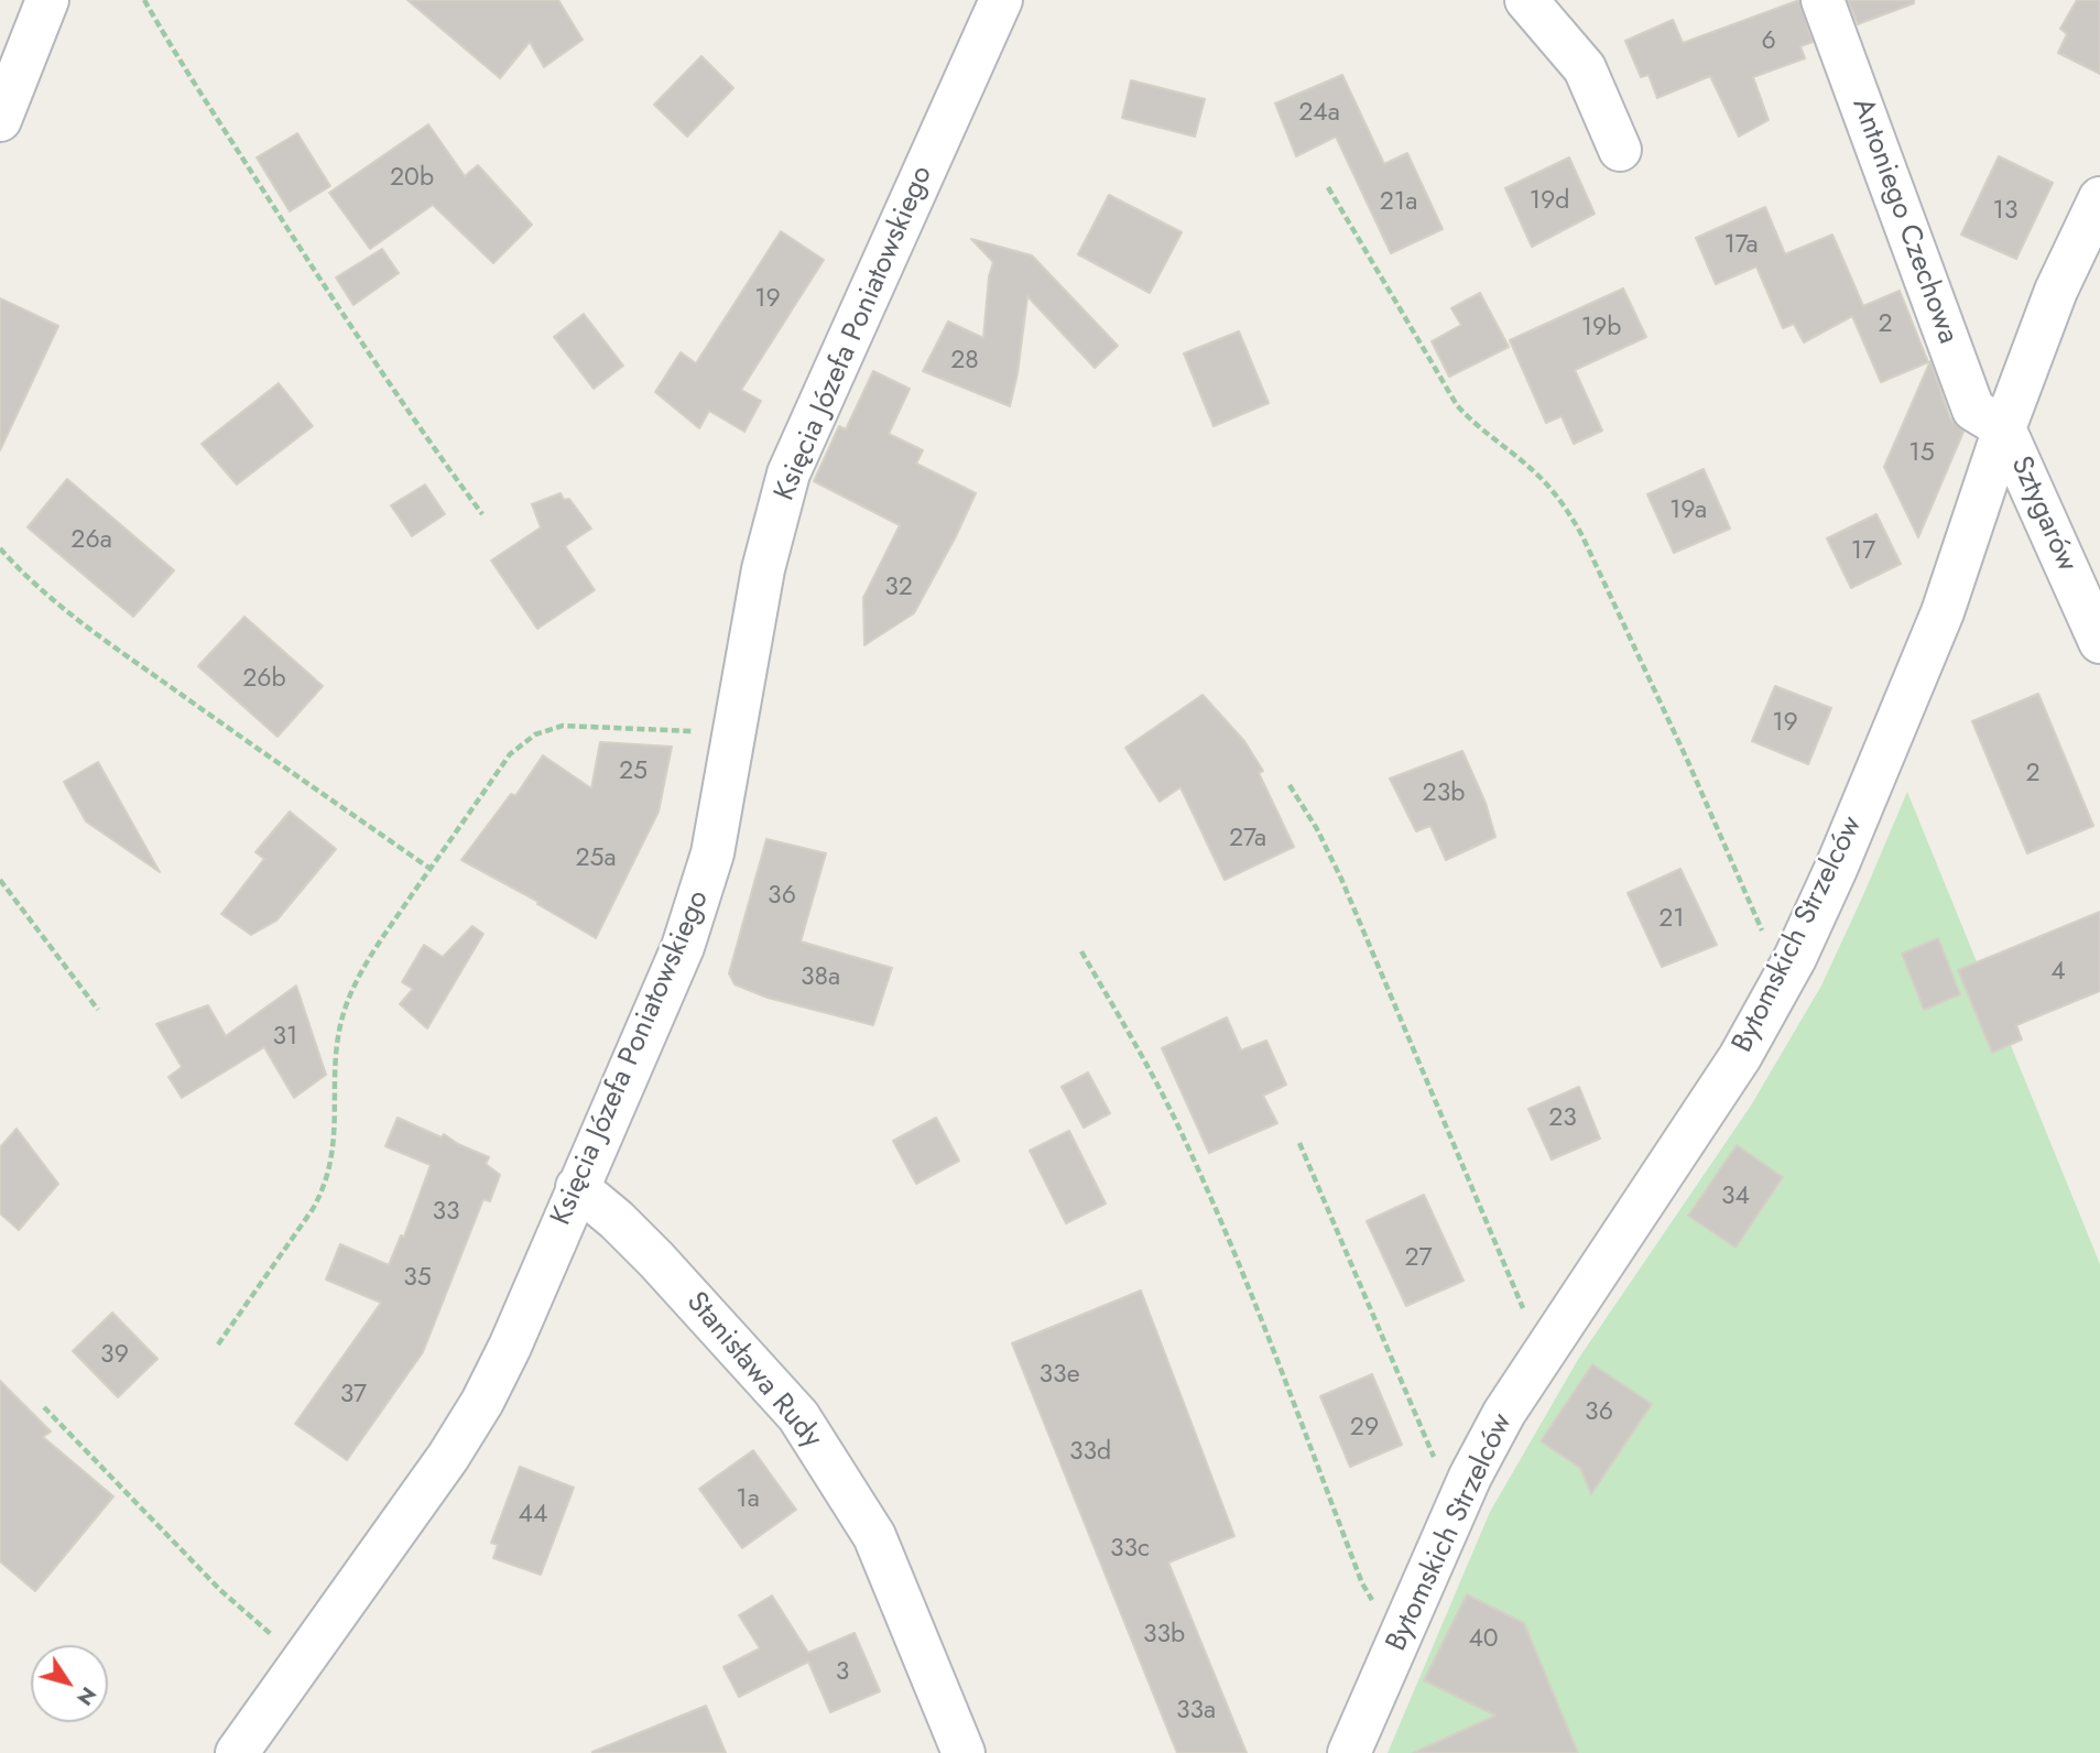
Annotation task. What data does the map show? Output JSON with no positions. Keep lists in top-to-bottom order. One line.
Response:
{"streets":{"street":["Antoniego Czechowa","Księcia Józefa Poniatowskiego","Sztygarów","Bytomskich Strzelców","Stanisława Rudy"]},"crossings":[["Antoniego Czechowa","Sztygarów"],["Antoniego Czechowa","Bytomskich Strzelców"],["Księcia Józefa Poniatowskiego","Stanisława Rudy"],["Sztygarów","Bytomskich Strzelców"]],"house_numbers":["6","24a","20b","19d","21a","13","17a","19","2","19b","28","15","19a","26a","17","32","26b","19","25","2","23b","27a","25a","36","21","4","38a","31","23","34","33","27","35","39","33e","37","36","29","33d","1a","44","33c","33b","40","3","33a"],"north":"bottom right"}
